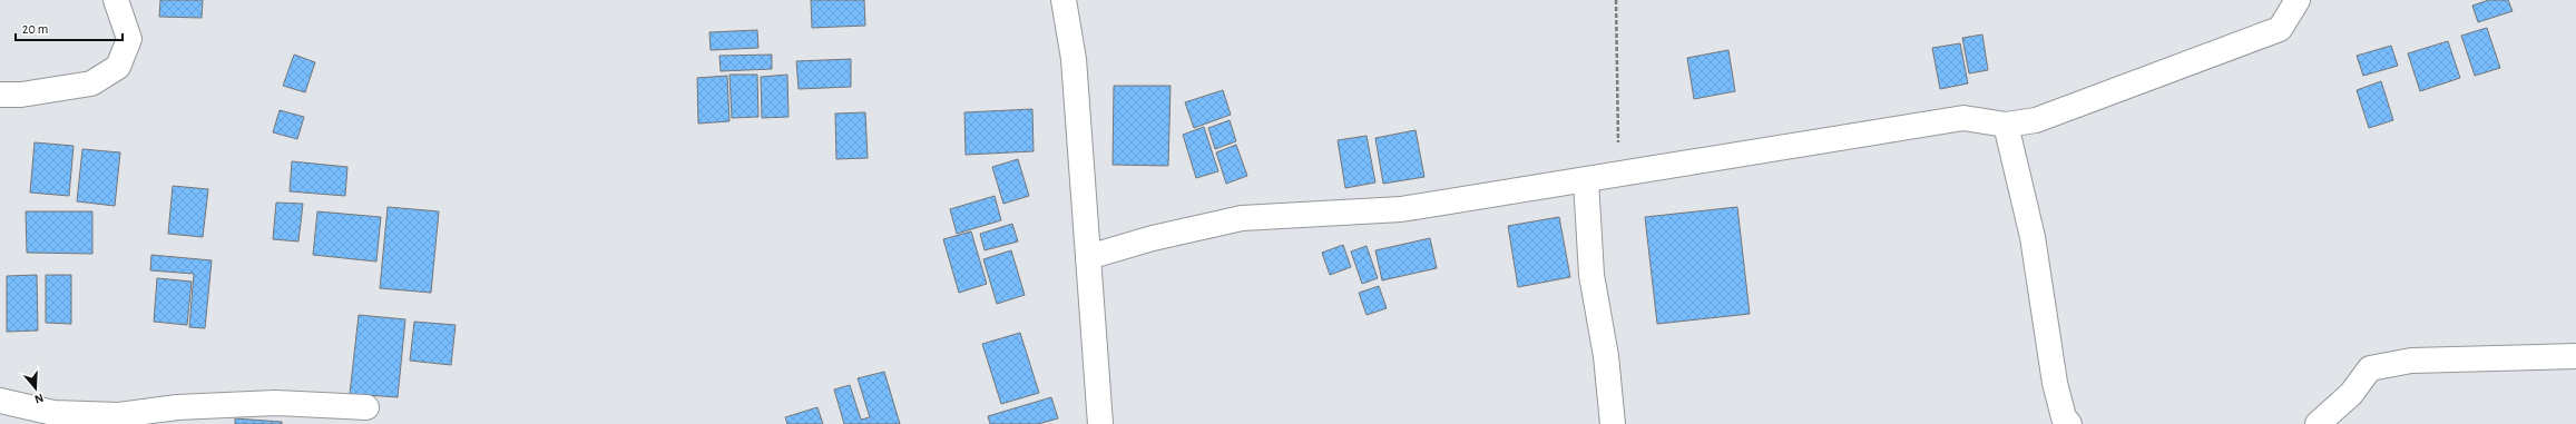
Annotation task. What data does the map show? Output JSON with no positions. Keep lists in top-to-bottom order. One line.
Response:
{"scale_bar":"20 m","north":"bottom"}
